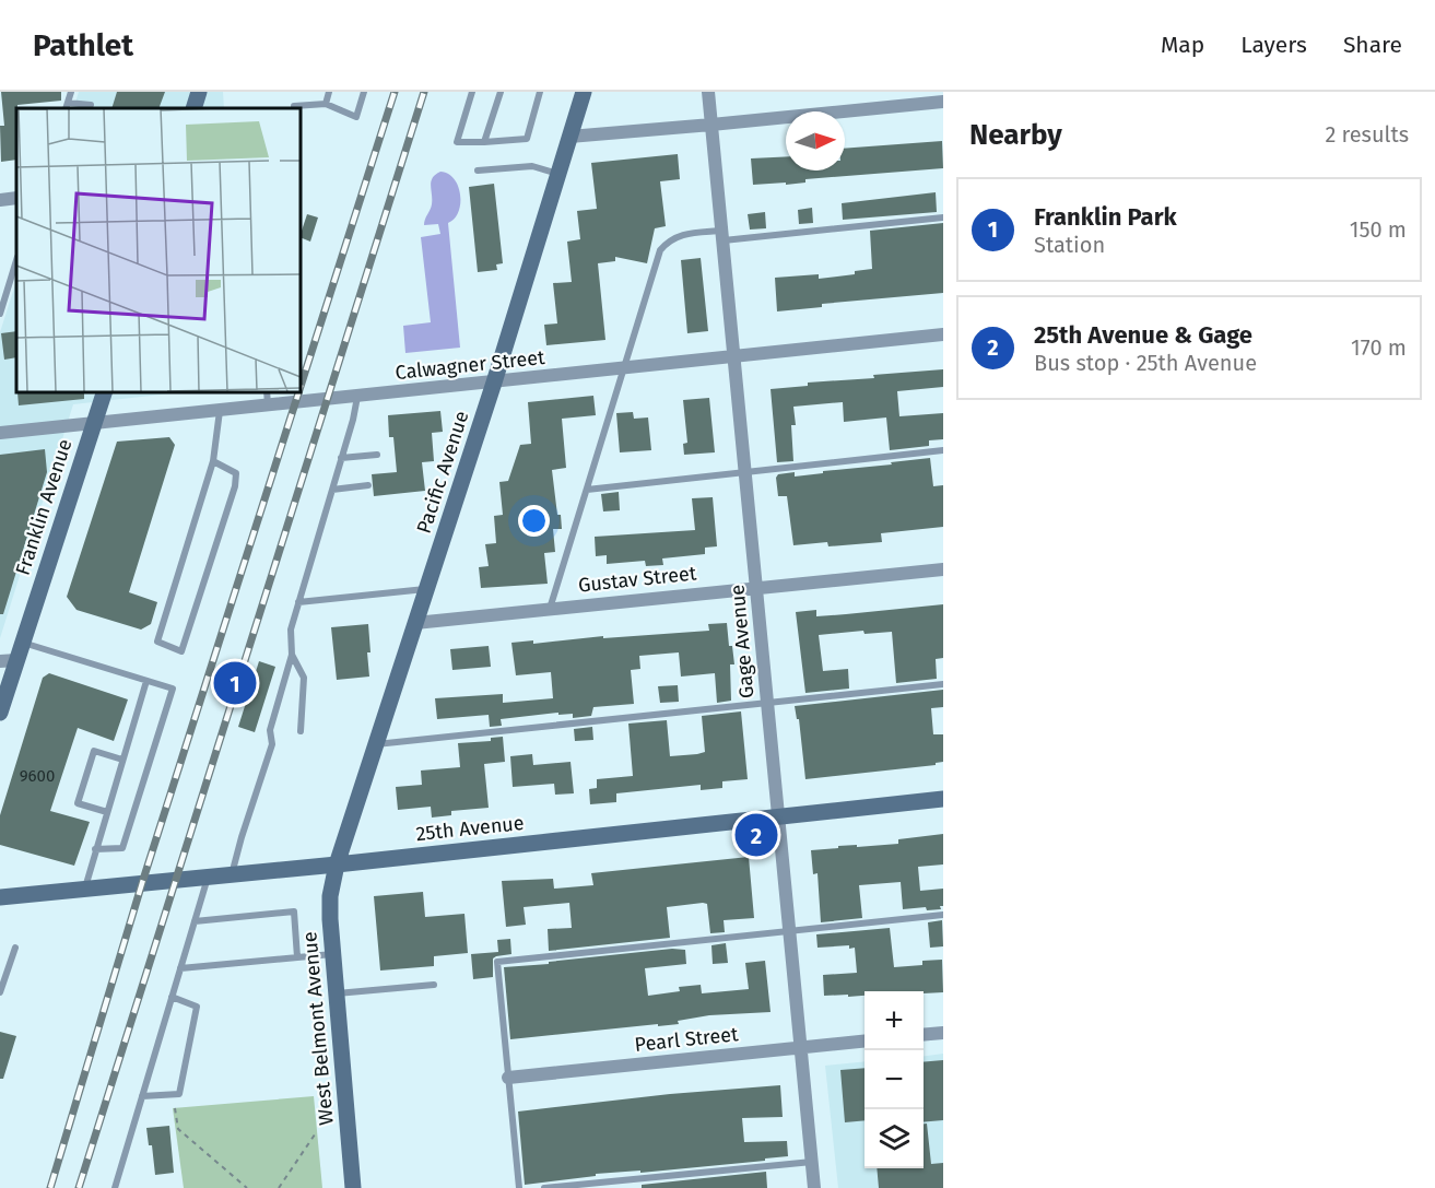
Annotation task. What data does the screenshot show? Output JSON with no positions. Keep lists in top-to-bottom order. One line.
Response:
{"streets":{"street":["Calwagner Street","Pacific Avenue","Franklin Avenue","Gustav Street","Gage Avenue","25th Avenue","West Belmont Avenue","Pearl Street"]},"crossings":[["Calwagner Street","Pacific Avenue"],["Calwagner Street","Franklin Avenue"],["Calwagner Street","Gage Avenue"],["Pacific Avenue","Gustav Street"],["Pacific Avenue","25th Avenue"],["Pacific Avenue","West Belmont Avenue"],["Gustav Street","Gage Avenue"],["Gage Avenue","25th Avenue"],["Gage Avenue","Pearl Street"],["25th Avenue","West Belmont Avenue"]],"house_numbers":["9600"],"north":"right","page":{"header":"Pathlet","nav":["Map","Layers","Share"],"heading":["Nearby","2 results"],"list":[{"mark":"1","name":"Franklin Park","note":"Station","value":"150 m"},{"mark":"2","name":"25th Avenue & Gage","note":"Bus stop · 25th Avenue","value":"170 m"}],"pins":["1","2"],"map_buttons":["+","−"]}}
